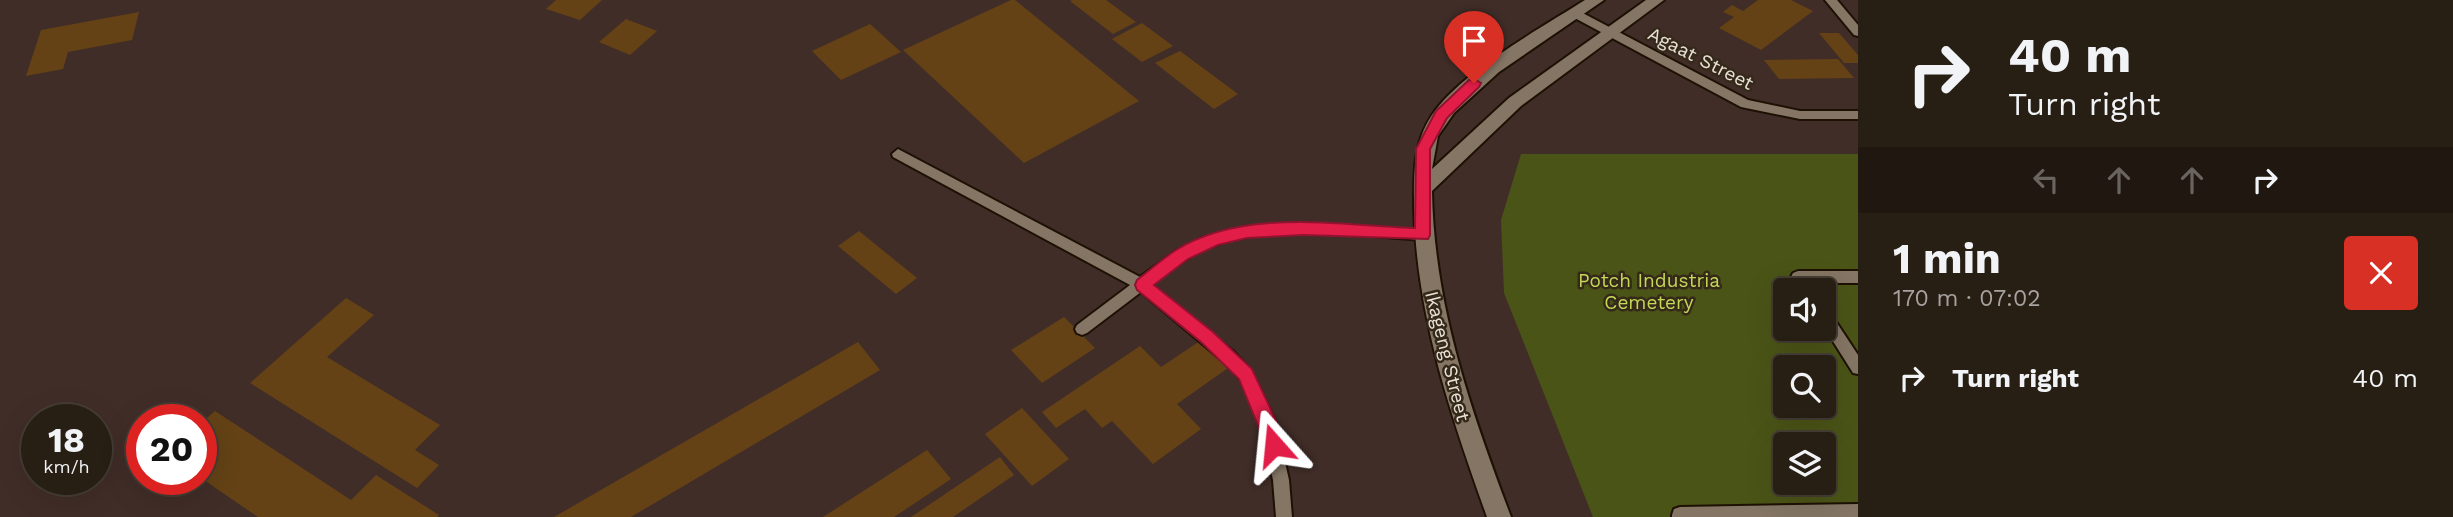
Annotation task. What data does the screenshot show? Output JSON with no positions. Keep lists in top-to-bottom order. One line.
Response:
{"streets":{"street":["Ikageng Street"],"lane":["Agaat Street"]},"crossings":[["Agaat Street","Ikageng Street"]],"parks":["Potch Industria Cemetery"],"page":{"turn":["40 m","Turn right"],"heading":["1 min","170 m · 07:02"],"list":[{"name":"Turn right","value":"40 m"}],"speed":"18 km/h","limit":"20"}}
